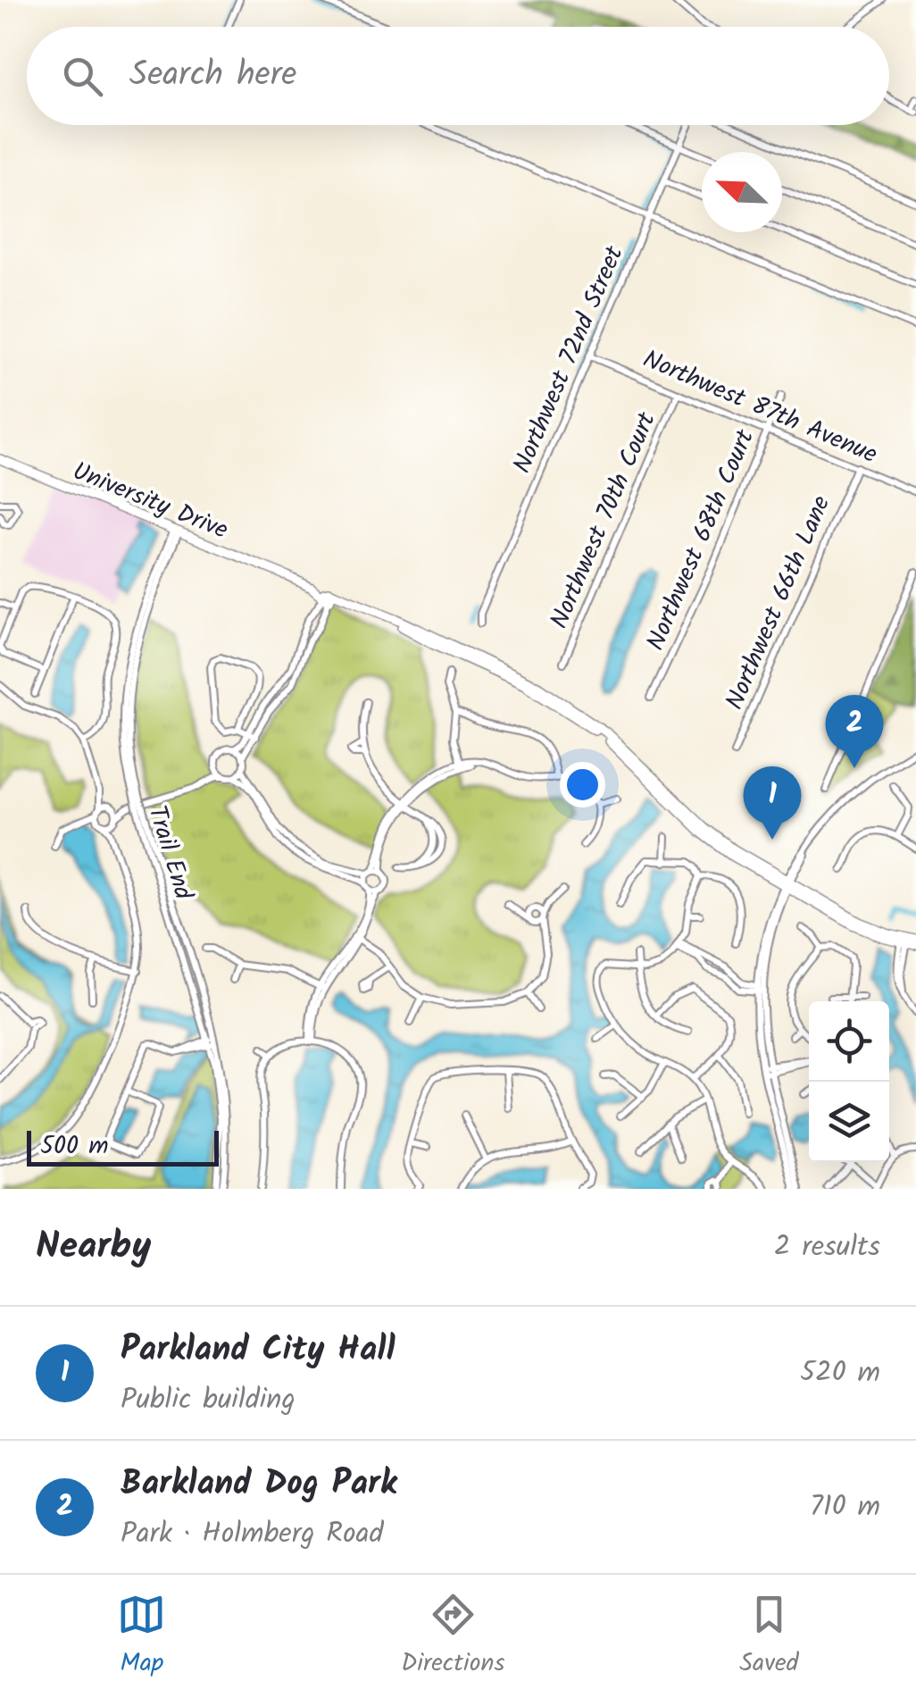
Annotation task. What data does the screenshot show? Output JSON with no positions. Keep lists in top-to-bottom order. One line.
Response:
{"streets":{"main road":["University Drive"],"street":["Northwest 72nd Street","Northwest 87th Avenue","Northwest 70th Court","Northwest 68th Court","Northwest 66th Lane","Trail End"]},"crossings":[["Northwest 72nd Street","Northwest 87th Avenue"],["Northwest 87th Avenue","Northwest 70th Court"],["Northwest 87th Avenue","Northwest 68th Court"],["Northwest 87th Avenue","Northwest 66th Lane"],["University Drive","Trail End"]],"scale_bar":"500 m","north":"top left","page":{"search":"Search here","pins":["2","1"],"scale":"500 m","heading":["Nearby","2 results"],"list":[{"mark":"1","name":"Parkland City Hall","note":"Public building","value":"520 m"},{"mark":"2","name":"Barkland Dog Park","note":"Park · Holmberg Road","value":"710 m"}],"nav":["Map","Directions","Saved"]}}
